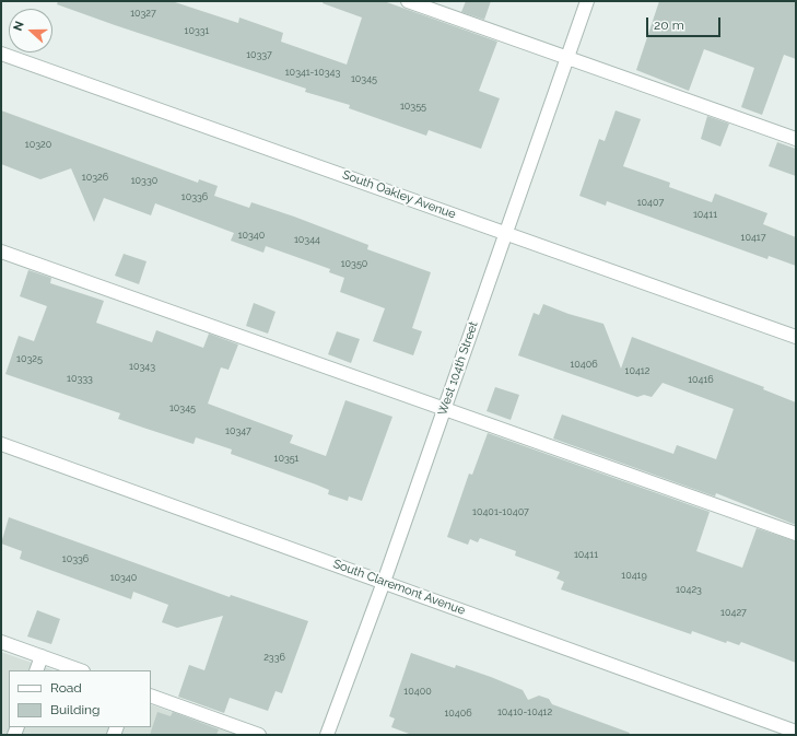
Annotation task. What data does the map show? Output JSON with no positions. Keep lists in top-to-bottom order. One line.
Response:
{"streets":{"street":["South Oakley Avenue","West 104th Street","South Claremont Avenue"]},"crossings":[["South Oakley Avenue","West 104th Street"],["West 104th Street","South Claremont Avenue"]],"house_numbers":["10327","10331","10337","10341-10343","10345","10355","10320","10326","10330","10336","10407","10411","10340","10417","10344","10350","10325","10406","10343","10412","10333","10416","10345","10347","10351","10401-10407","10411","10336","10419","10340","10423","10427","2336","10400","10410-10412","10406"],"legend":["Road","Building"],"scale_bar":"20 m","north":"left"}
